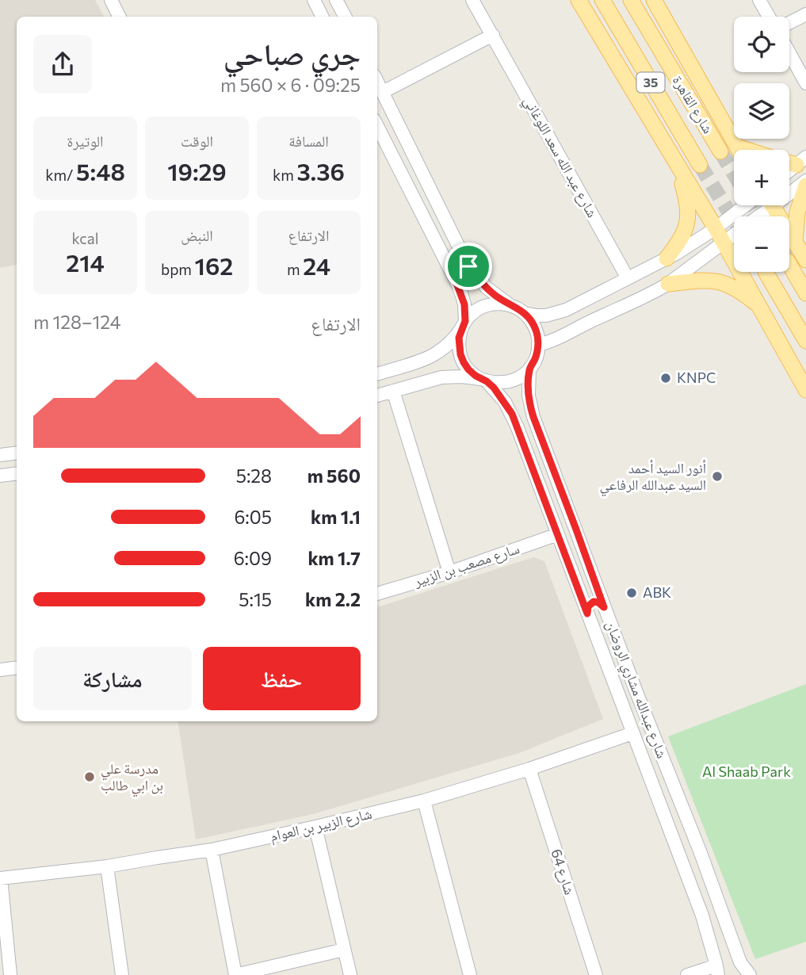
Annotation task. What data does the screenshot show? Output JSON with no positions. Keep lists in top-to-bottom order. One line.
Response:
{"streets":{"main road":["35","شارع القاهرة"],"street":["شارع عبد الله سعد اللوغاني","سارع مصعب بن الزبير","شارع عبدالله مشاري الروضان","شارع الزبير بن العوام","شارع 64"]},"crossings":[["سارع مصعب بن الزبير","شارع عبدالله مشاري الروضان"],["شارع عبدالله مشاري الروضان","شارع الزبير بن العوام"],["شارع الزبير بن العوام","شارع 64"]],"parks":["Al Shaab Park"],"places":["KNPC","أنور السيد أحمد السيد عبدالله الرفاعي","ABK","مدرسة علي بن ابي طالب"],"page":{"map_buttons":["+","−"],"heading":["جري صباحي","09:25 · 6 × 560 m"],"stats":[["المسافة","3.36 km"],["الوقت","19:29"],["الوتيرة","5:48 /km"],["الارتفاع","24 m"],["النبض","162 bpm"],["kcal","214"]],"chart":["الارتفاع","124–128 m"],"list":[{"name":"560 m","note":"5:28"},{"name":"1.1 km","note":"6:05"},{"name":"1.7 km","note":"6:09"},{"name":"2.2 km","note":"5:15"}],"buttons":["حفظ","مشاركة"]}}
